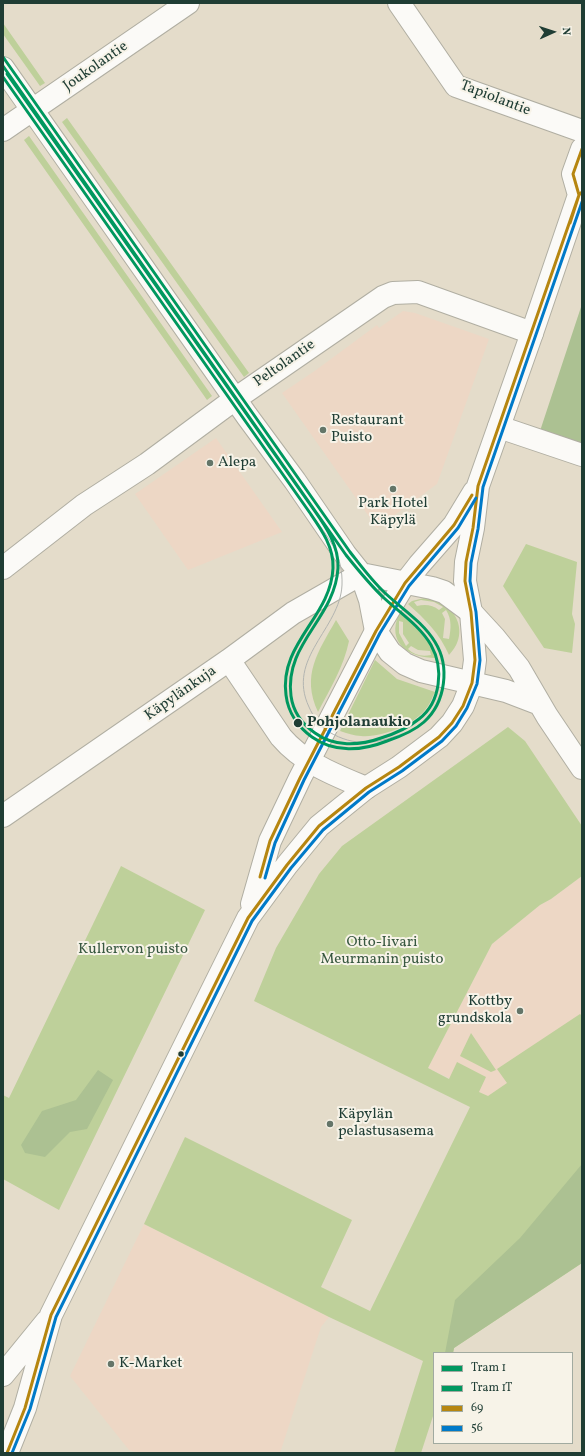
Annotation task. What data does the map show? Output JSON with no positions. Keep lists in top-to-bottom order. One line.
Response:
{"streets":{"street":["Joukolantie","Tapiolantie","Peltolantie","Käpylänkuja"]},"parks":["Otto-Iivari Meurmanin puisto","Kullervon puisto"],"places":["Restaurant Puisto","Alepa","Park Hotel Käpylä","Pohjolanaukio","Kottby grundskola","Käpylän pelastusasema","K-Market"],"lines":["tram line 1","tram line 1T","transit line 69","transit line 56"],"legend":["Tram 1","Tram 1T","69","56"],"north":"right"}
